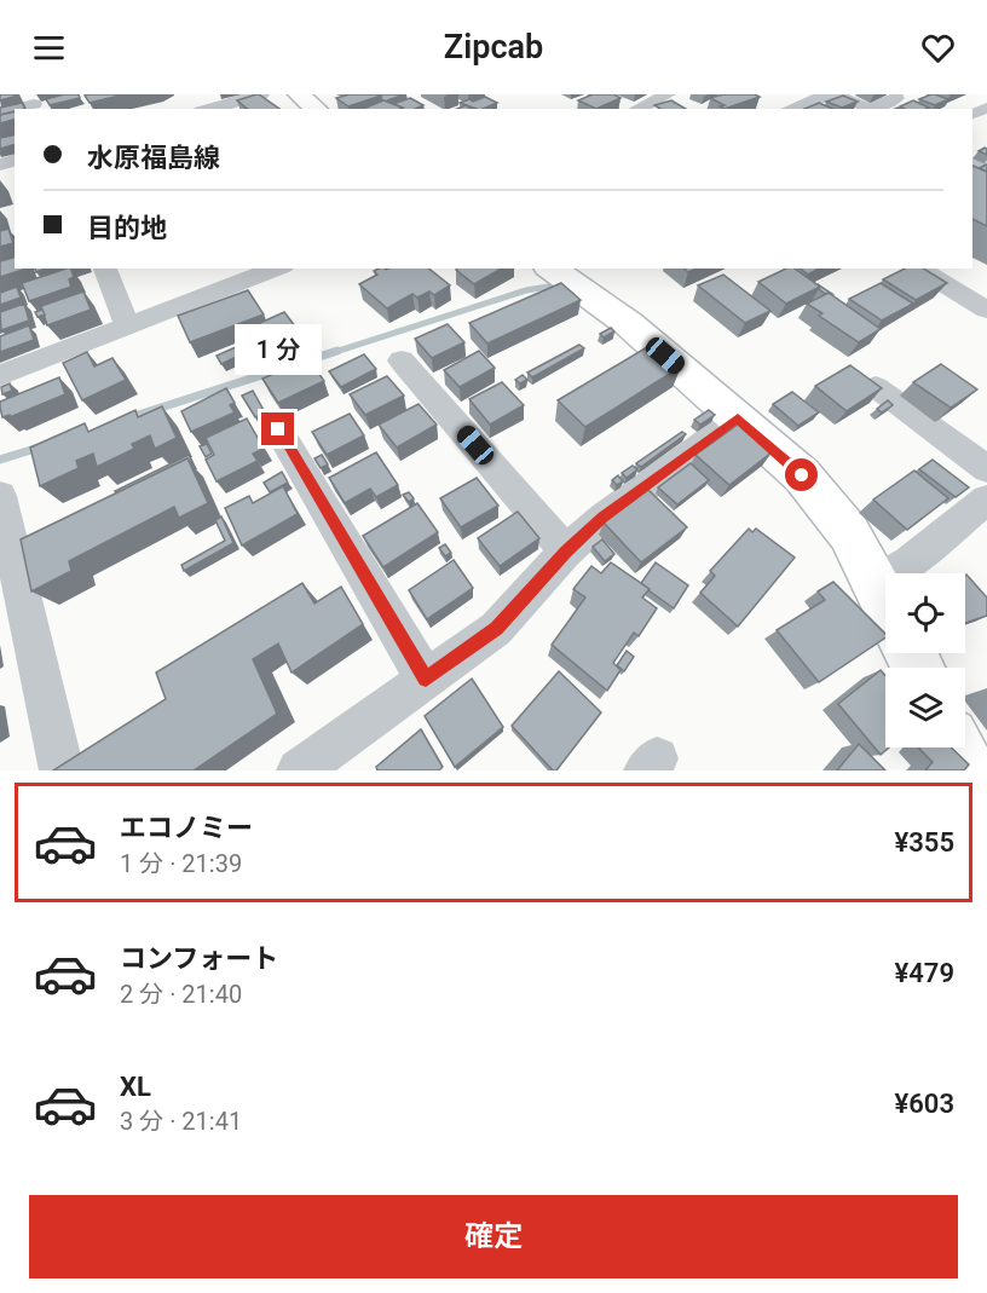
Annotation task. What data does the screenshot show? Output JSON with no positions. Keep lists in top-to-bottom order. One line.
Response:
{"page":{"header":"Zipcab","banner":["水原福島線","目的地"],"bubble":"1 分","list":[{"name":"エコノミー","note":"1 分 · 21:39","value":"¥355"},{"name":"コンフォート","note":"2 分 · 21:40","value":"¥479"},{"name":"XL","note":"3 分 · 21:41","value":"¥603"}],"buttons":"確定"}}
